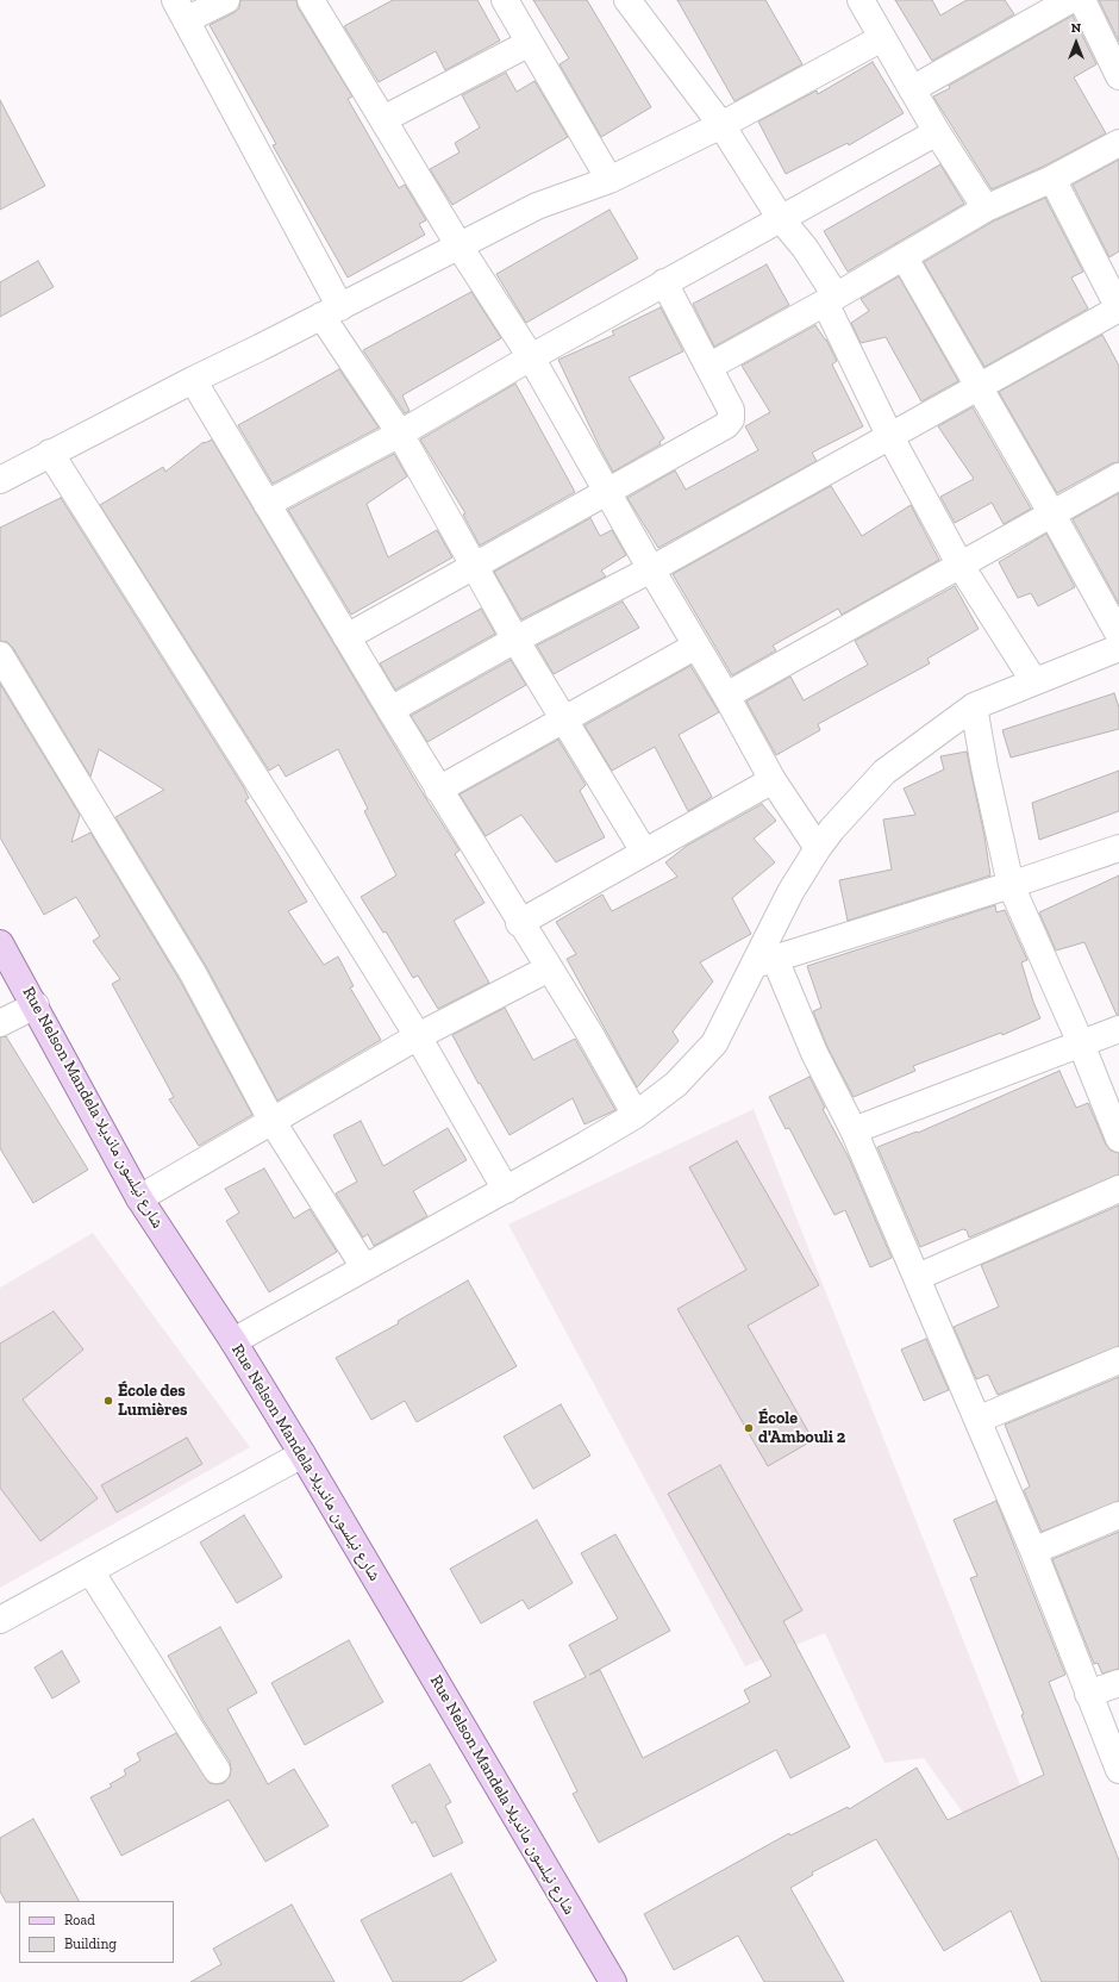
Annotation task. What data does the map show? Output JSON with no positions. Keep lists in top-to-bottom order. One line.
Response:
{"streets":{"main road":["Rue Nelson Mandela شارع نيلسون مانديلا"]},"places":["École des Lumières","École d'Ambouli 2"],"legend":["Road","Building"],"north":"top"}
